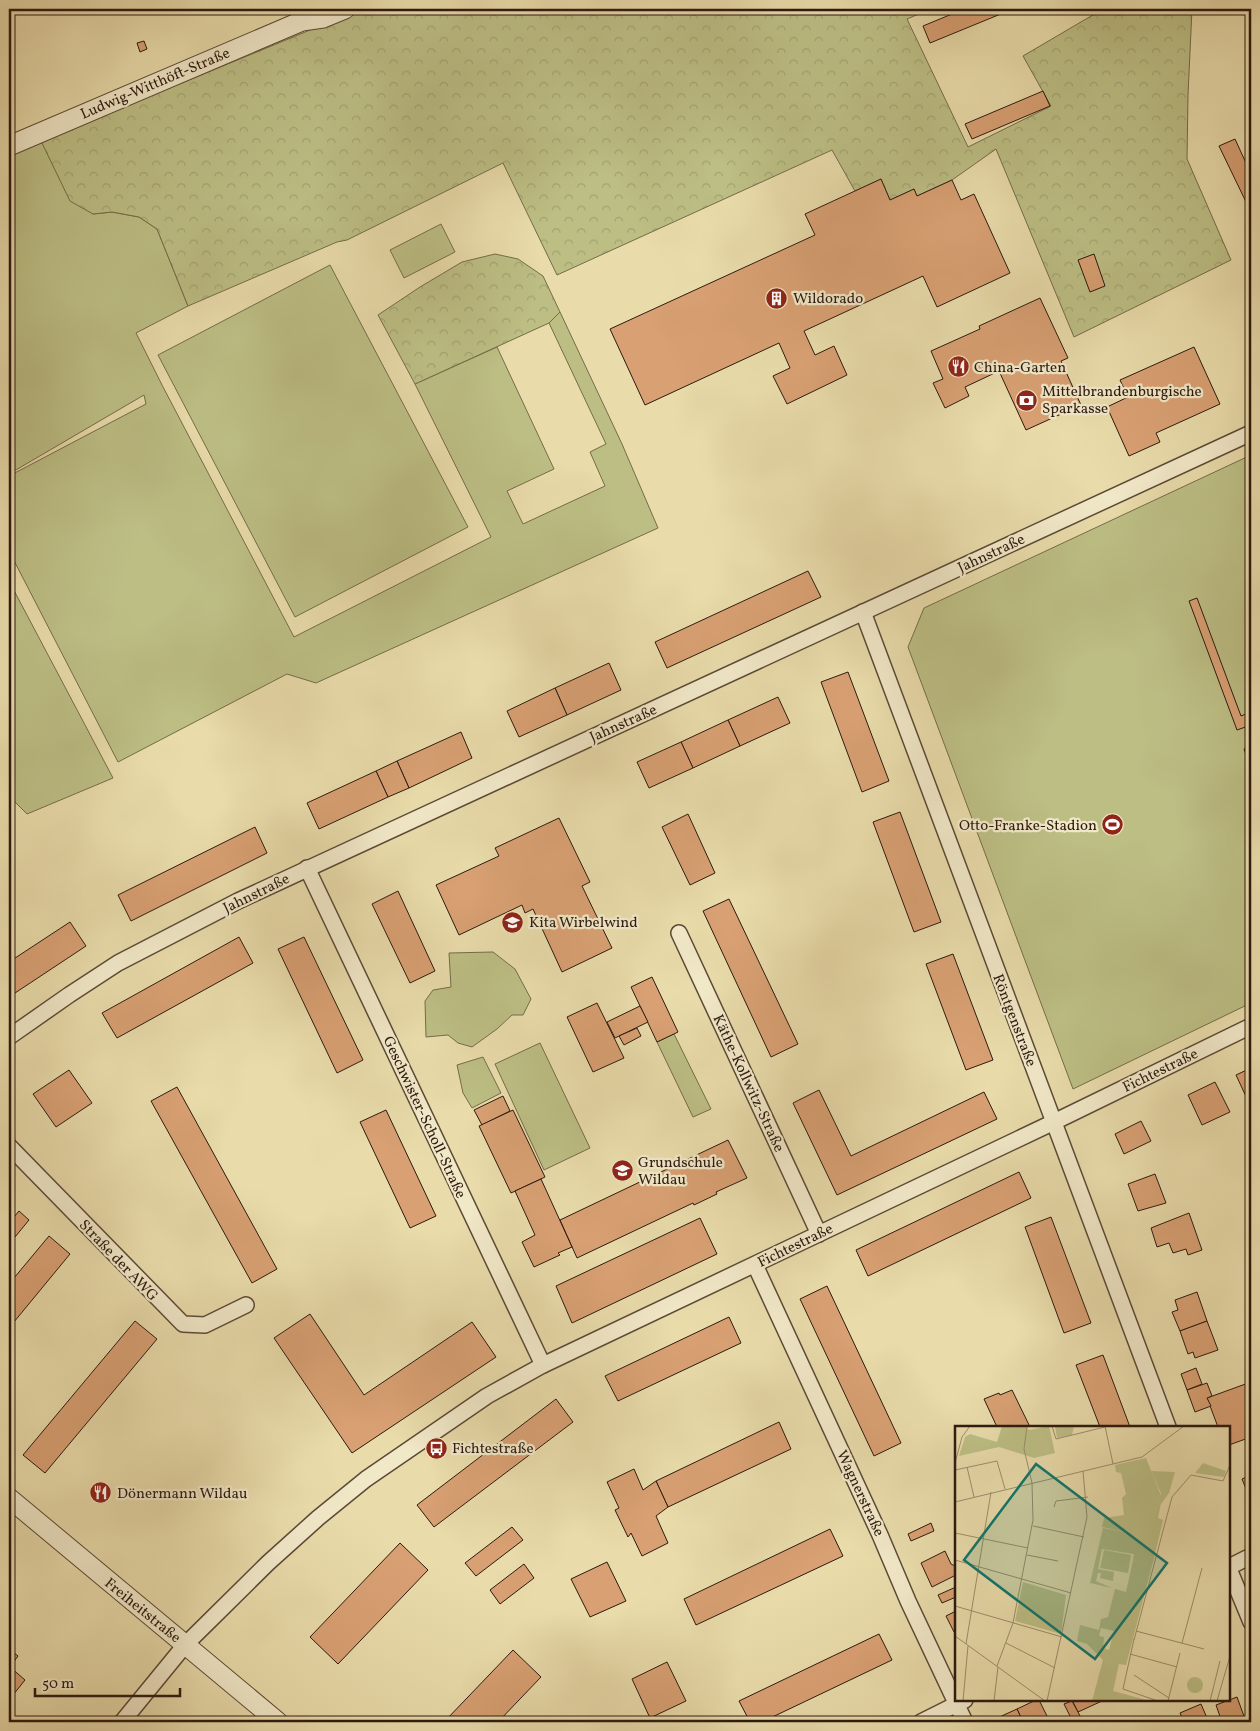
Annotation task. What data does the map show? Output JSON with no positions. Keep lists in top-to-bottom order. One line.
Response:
{"streets":{"street":["Ludwig-Witthöft-Straße","Jahnstraße","Röntgenstraße","Fichtestraße","Käthe-Kollwitz-Straße","Geschwister-Scholl-Straße","Straße der AWG","Wagnerstraße","Freiheitstraße"]},"crossings":[["Jahnstraße","Röntgenstraße"],["Jahnstraße","Geschwister-Scholl-Straße"],["Röntgenstraße","Fichtestraße"],["Fichtestraße","Käthe-Kollwitz-Straße"],["Fichtestraße","Geschwister-Scholl-Straße"],["Fichtestraße","Wagnerstraße"],["Fichtestraße","Freiheitstraße"]],"places":{"building":["Wildorado"],"restaurant":["China-Garten","Dönermann Wildau"],"bank":["Mittelbrandenburgische Sparkasse"],"sports":["Otto-Franke-Stadion"],"school or university":["Kita Wirbelwind","Grundschule Wildau"],"bus stop":["Fichtestraße"]},"scale_bar":"50 m"}
